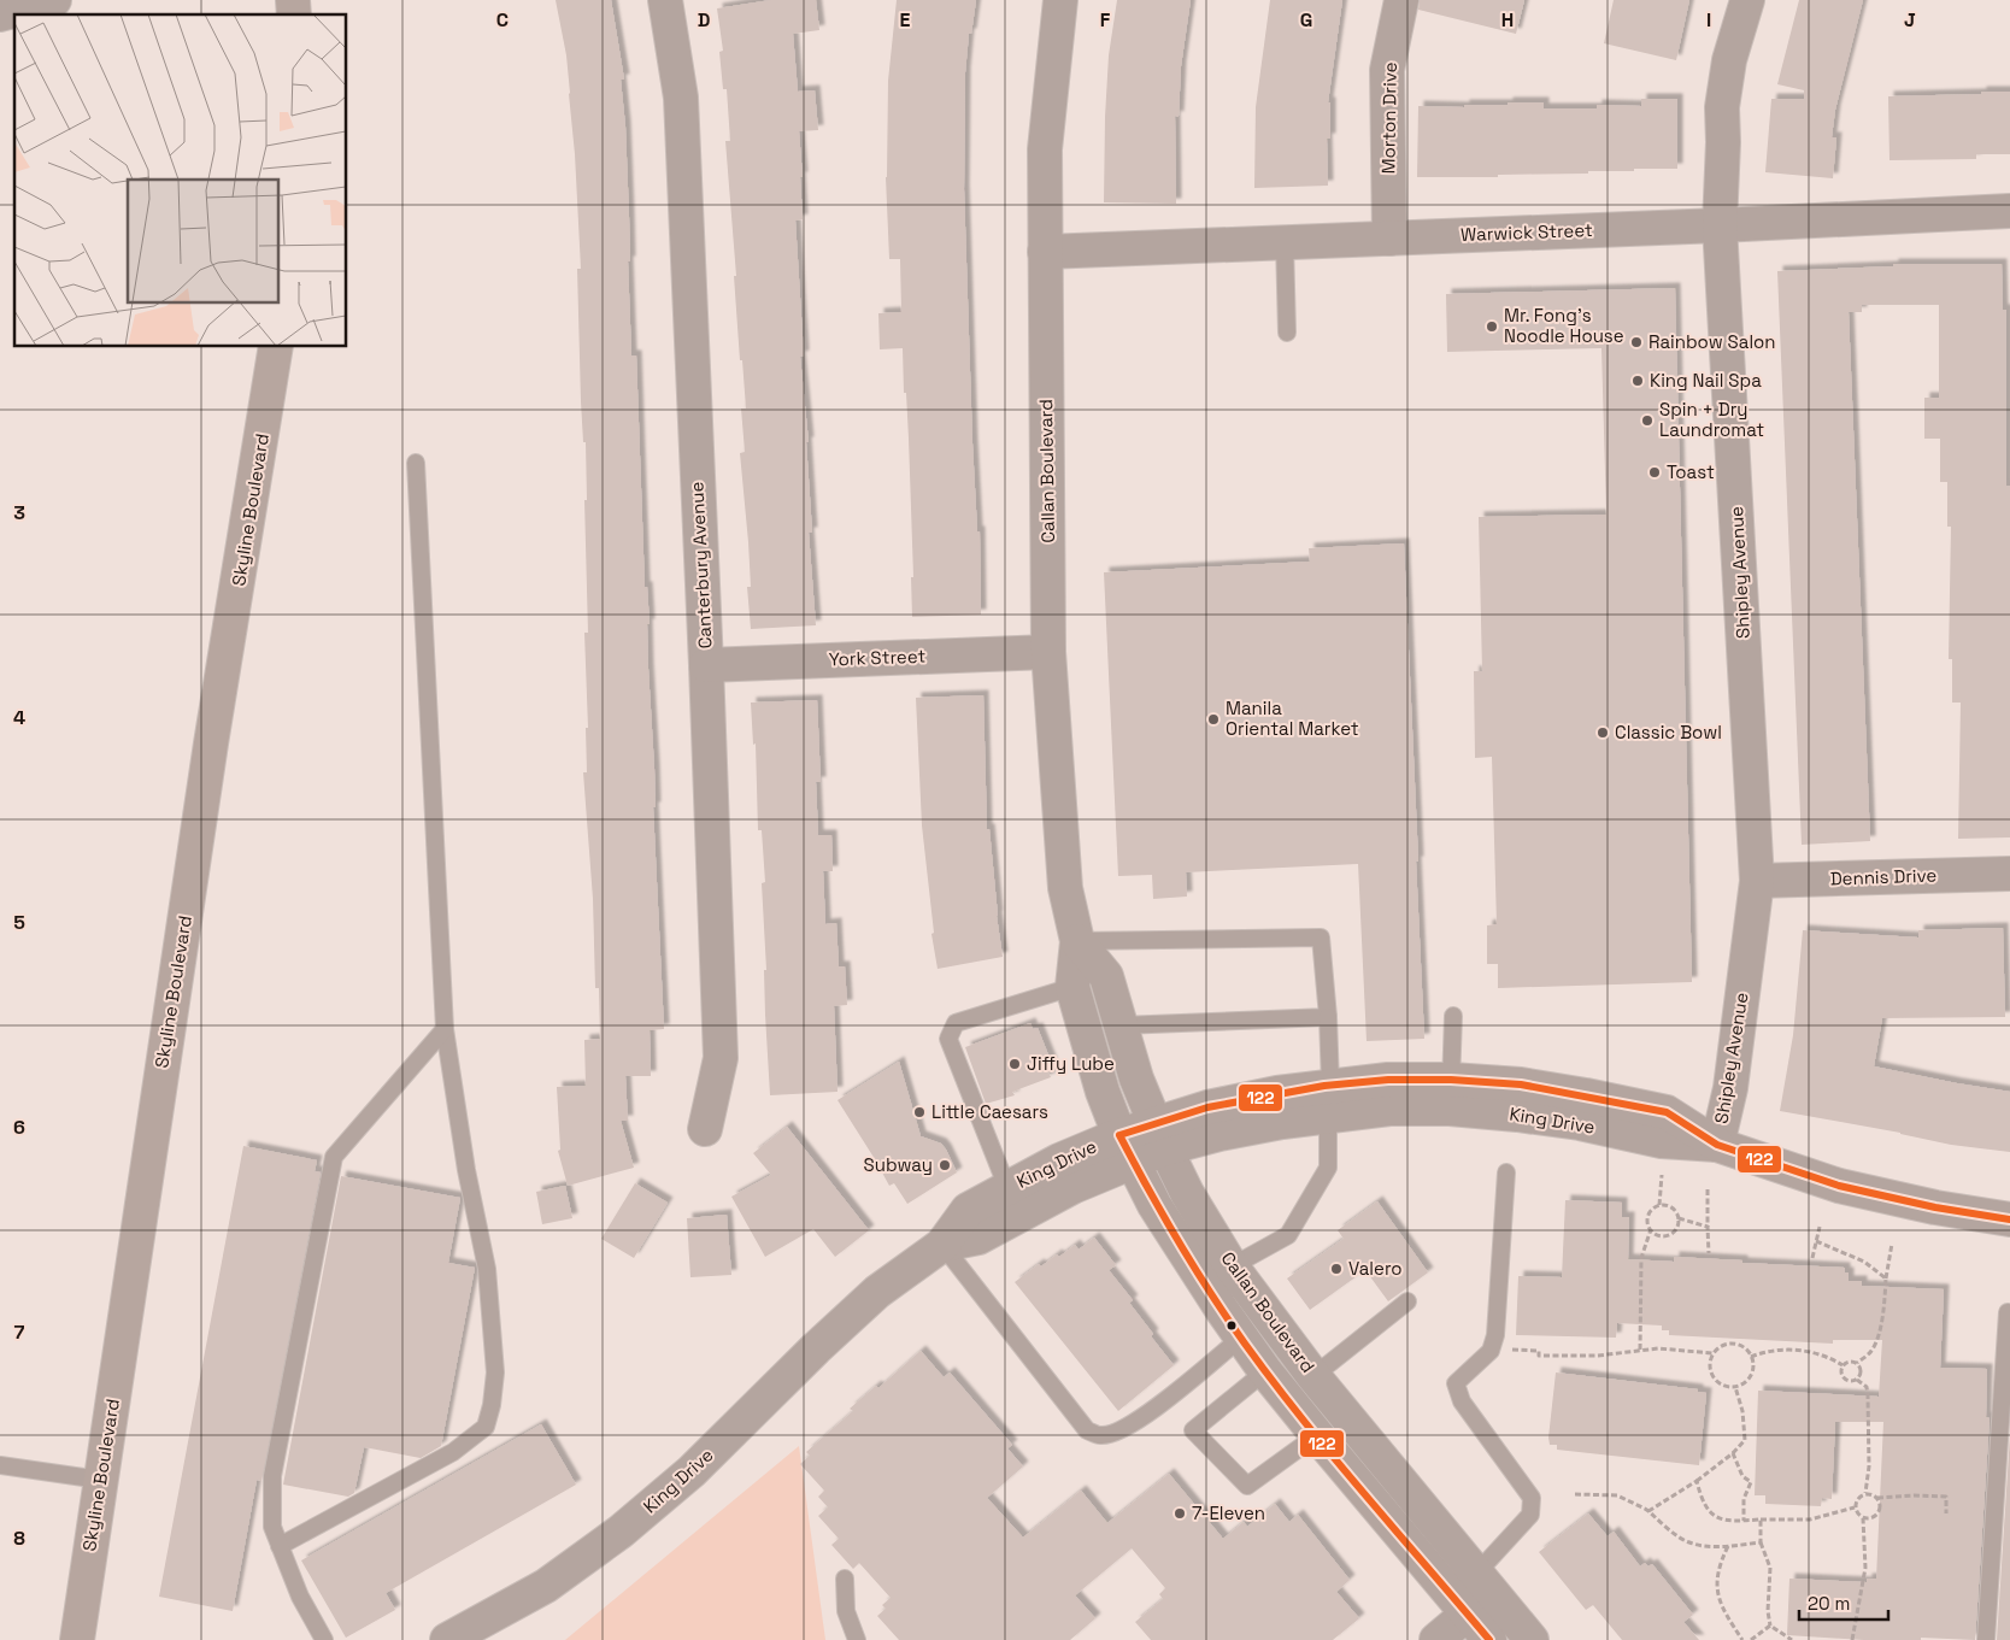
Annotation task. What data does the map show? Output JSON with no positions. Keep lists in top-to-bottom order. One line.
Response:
{"streets":{"main road":["Skyline Boulevard"],"street":["Morton Drive","Warwick Street","Callan Boulevard","Canterbury Avenue","Shipley Avenue","York Street","Dennis Drive","King Drive"]},"crossings":[["Morton Drive","Warwick Street"],["Warwick Street","Callan Boulevard"],["Warwick Street","Shipley Avenue"],["Callan Boulevard","York Street"],["Callan Boulevard","King Drive"],["Canterbury Avenue","York Street"],["Shipley Avenue","Dennis Drive"],["Shipley Avenue","King Drive"]],"places":["Mr. Fong's Noodle House","Rainbow Salon","King Nail Spa","Spin + Dry Laundromat","Toast","Manila Oriental Market","Classic Bowl","Jiffy Lube","Little Caesars","Subway","Valero","7-Eleven"],"lines":["transit line 122"],"scale_bar":"20 m","grid":{"columns":["C","D","E","F","G","H","I","J"],"rows":["3","4","5","6","7","8"]}}
